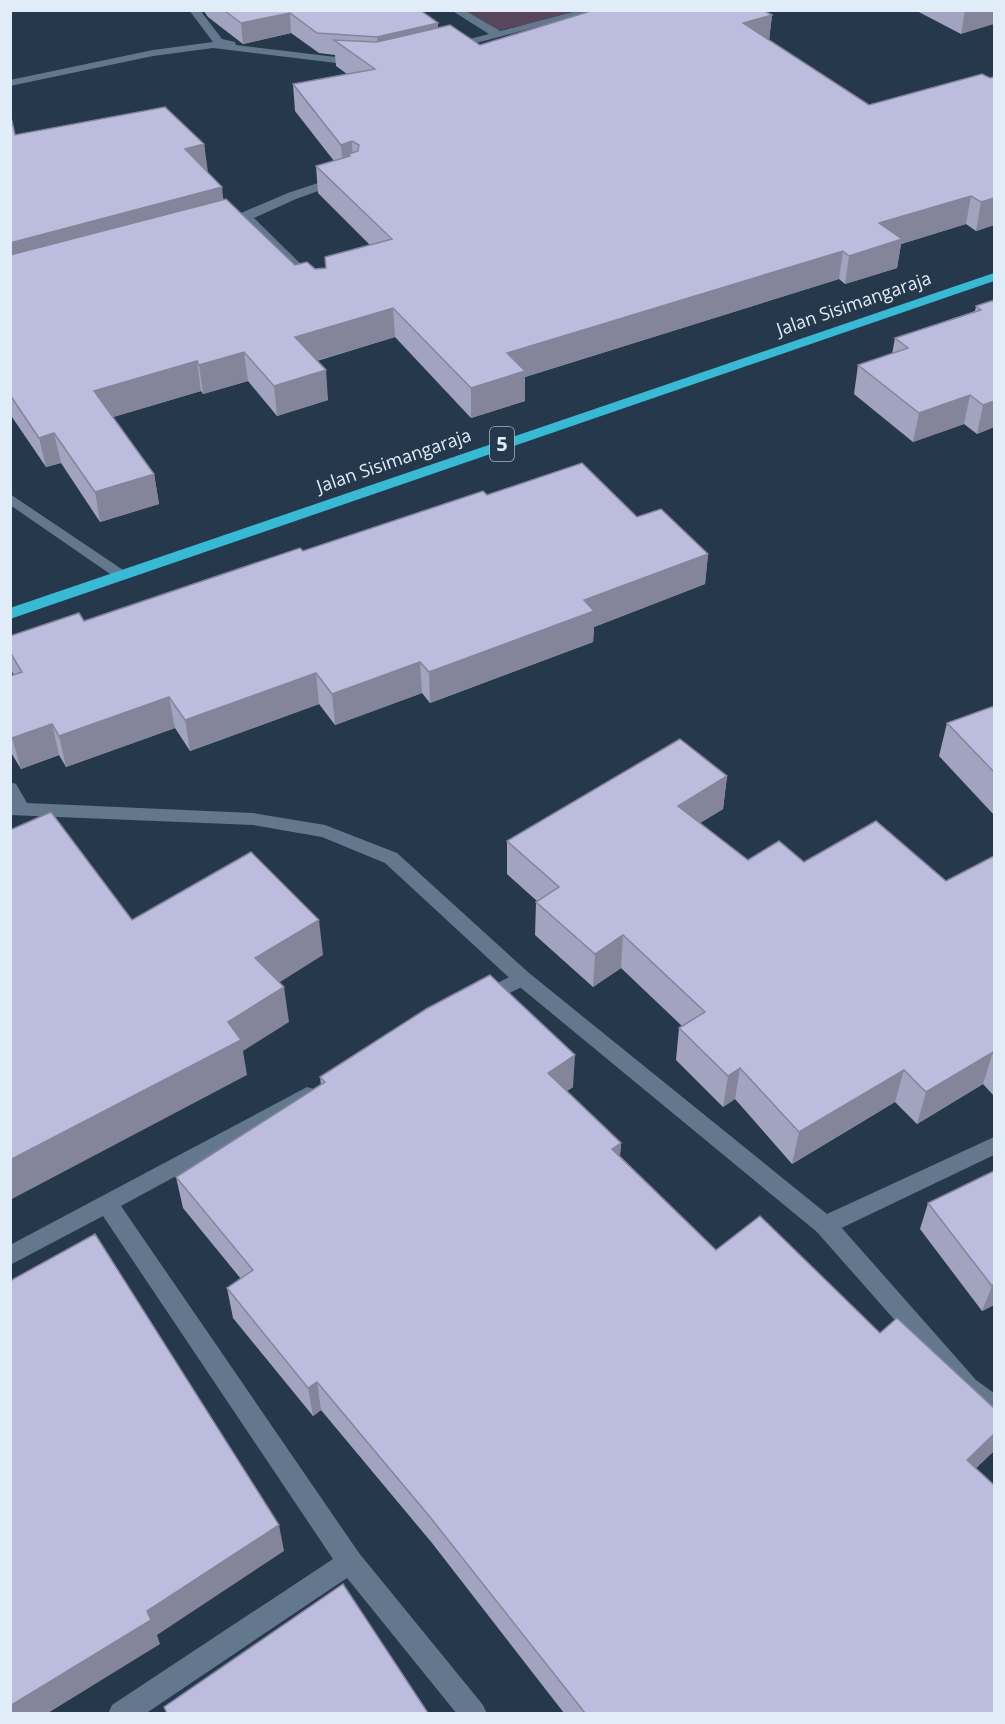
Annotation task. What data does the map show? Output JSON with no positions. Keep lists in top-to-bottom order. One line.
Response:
{"streets":{"highway":["Jalan Sisimangaraja","5"]}}
